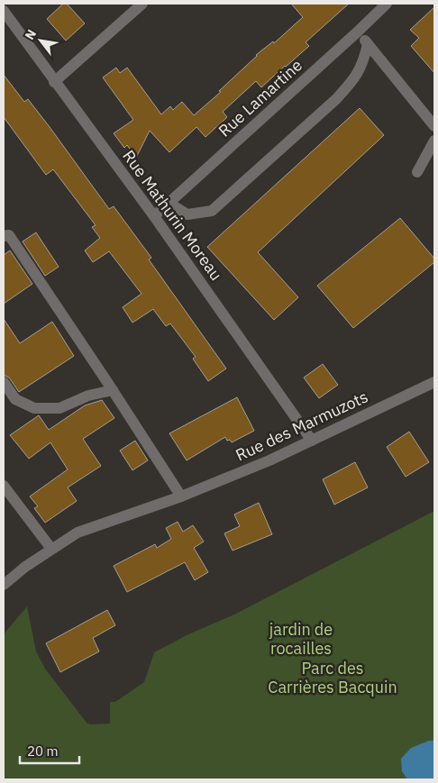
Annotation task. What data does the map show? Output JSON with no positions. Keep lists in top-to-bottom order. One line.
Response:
{"streets":{"street":["Rue Lamartine","Rue Mathurin Moreau","Rue des Marmuzots"]},"crossings":[["Rue Lamartine","Rue Mathurin Moreau"],["Rue Mathurin Moreau","Rue des Marmuzots"]],"parks":["jardin de rocailles","Parc des Carrières Bacquin"],"scale_bar":"20 m","north":"top left"}
